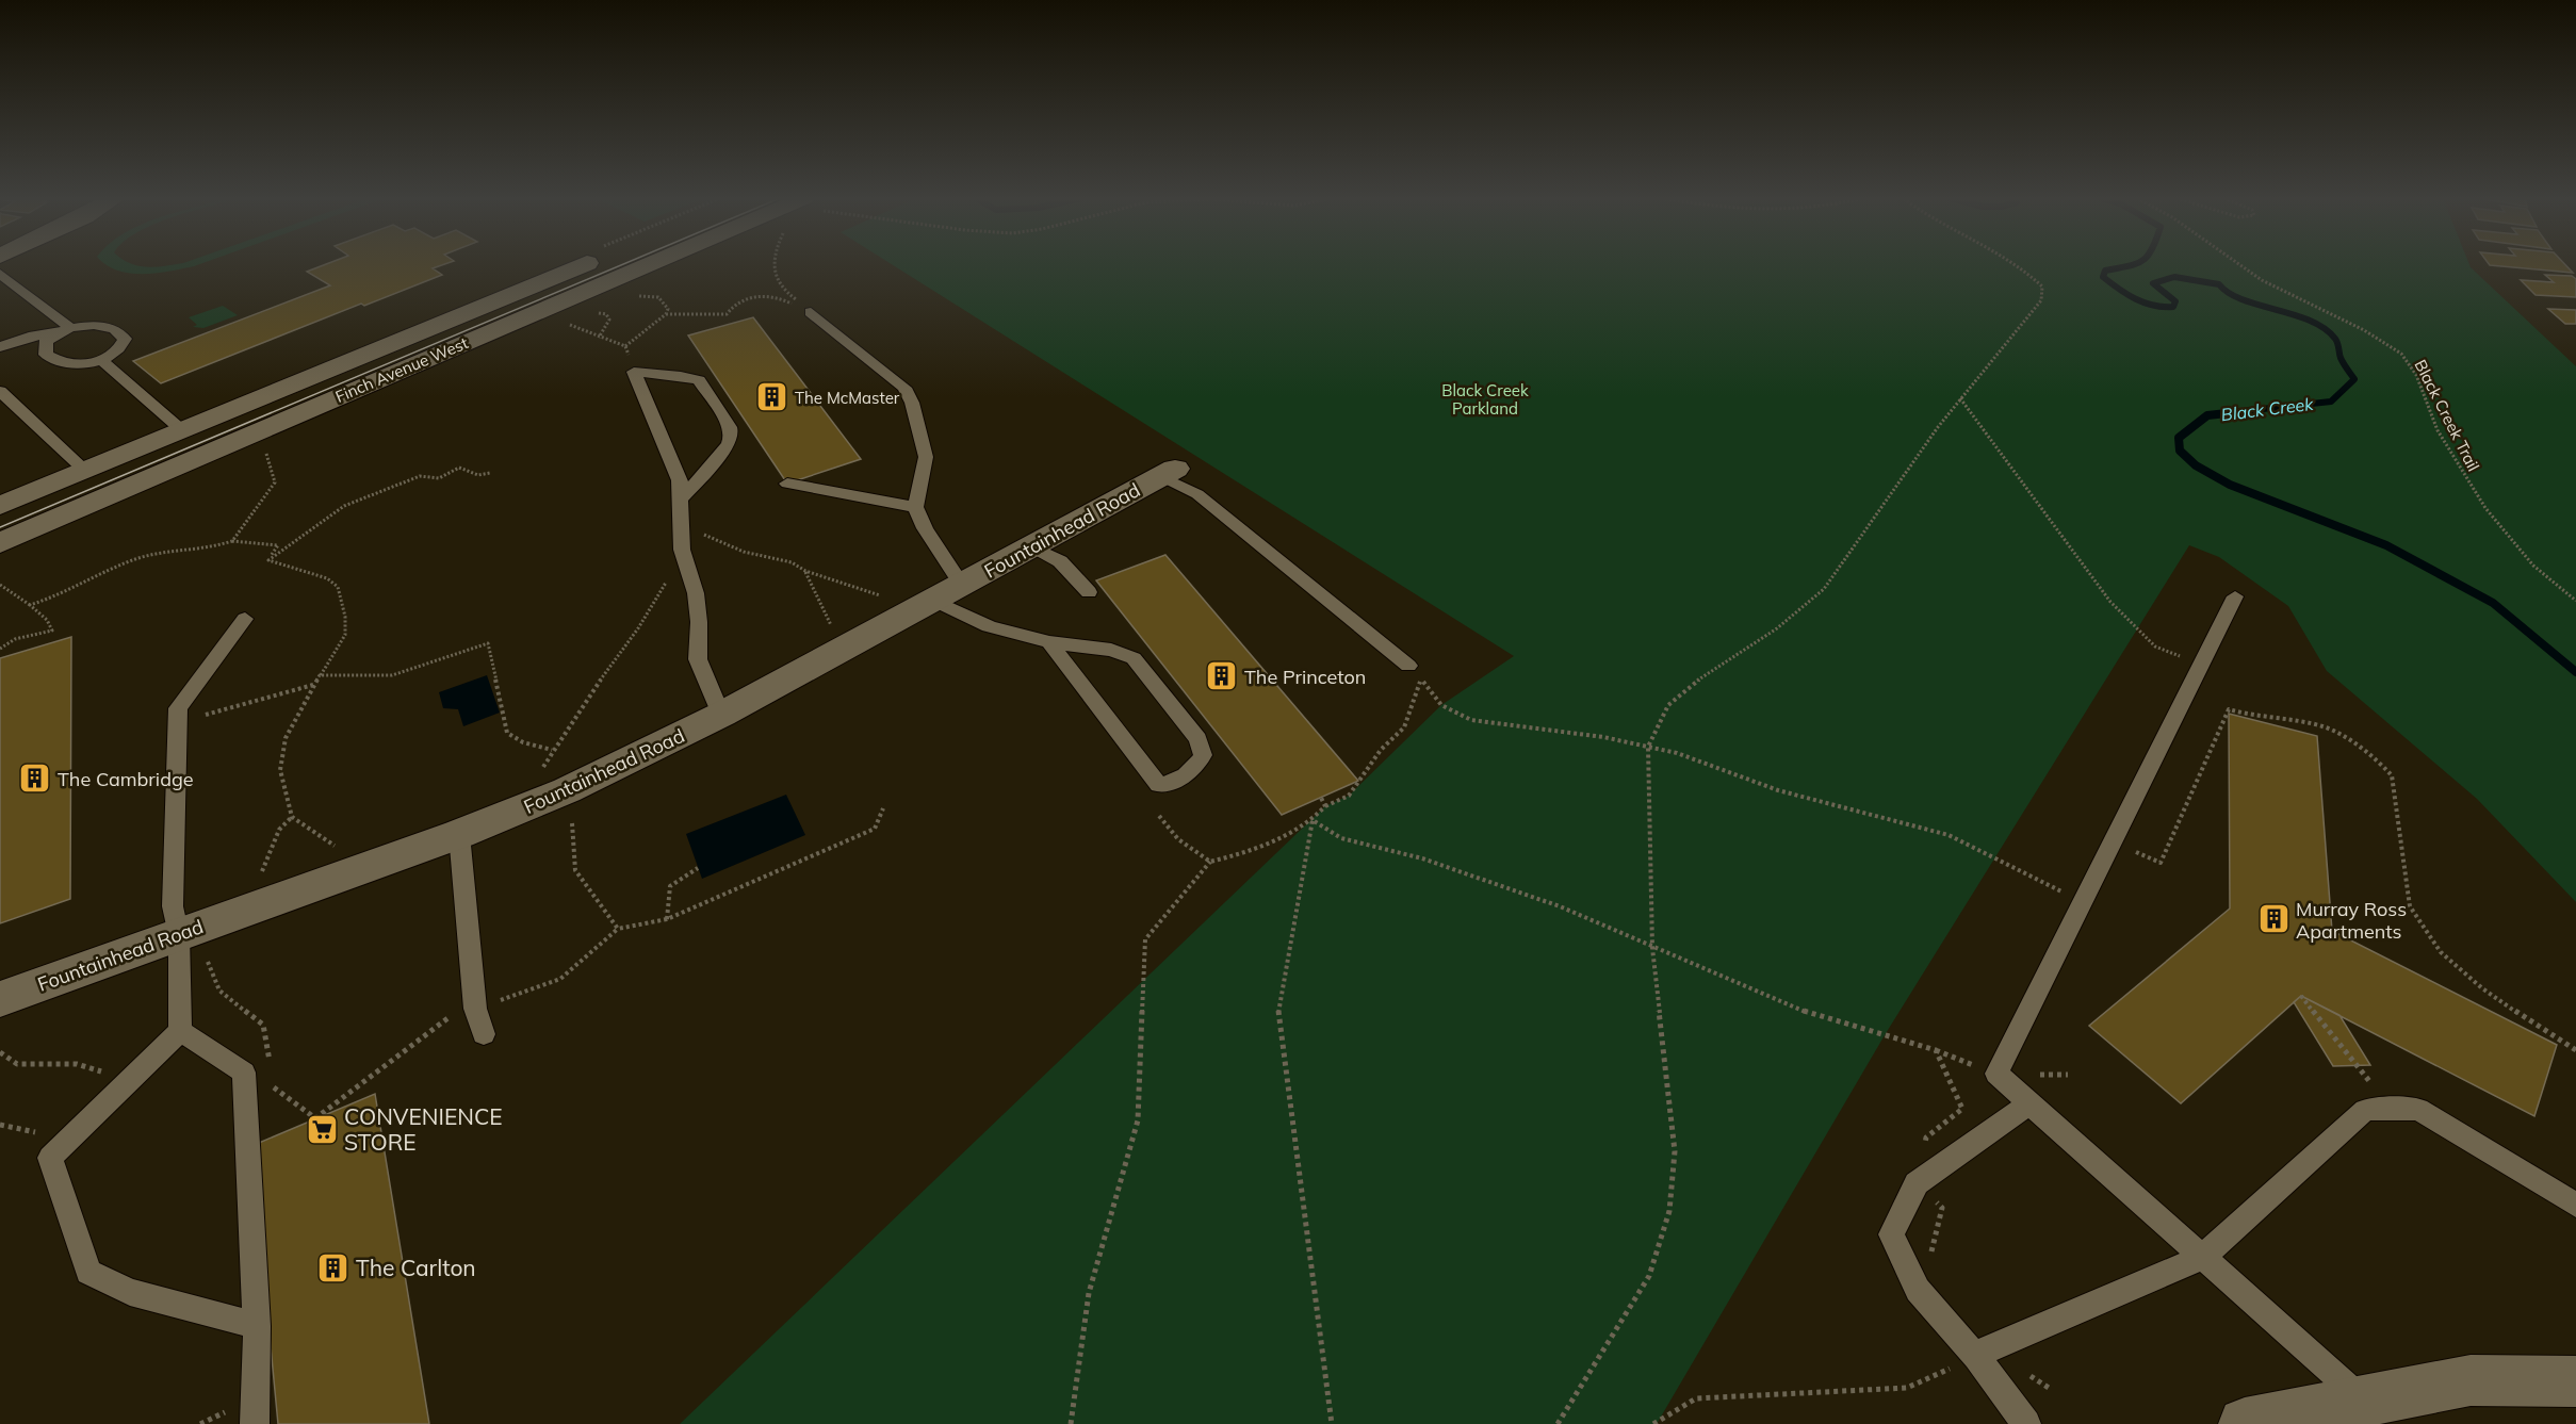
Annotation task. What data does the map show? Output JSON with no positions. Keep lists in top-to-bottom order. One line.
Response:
{"streets":{"main road":["Finch Avenue West","Fountainhead Road"],"path":["Black Creek Trail"]},"water":["Black Creek"],"parks":["Black Creek Parkland"],"places":{"building":["The McMaster","The Princeton","The Cambridge","Murray Ross Apartments","The Carlton"],"supermarket":["CONVENIENCE STORE"]}}
